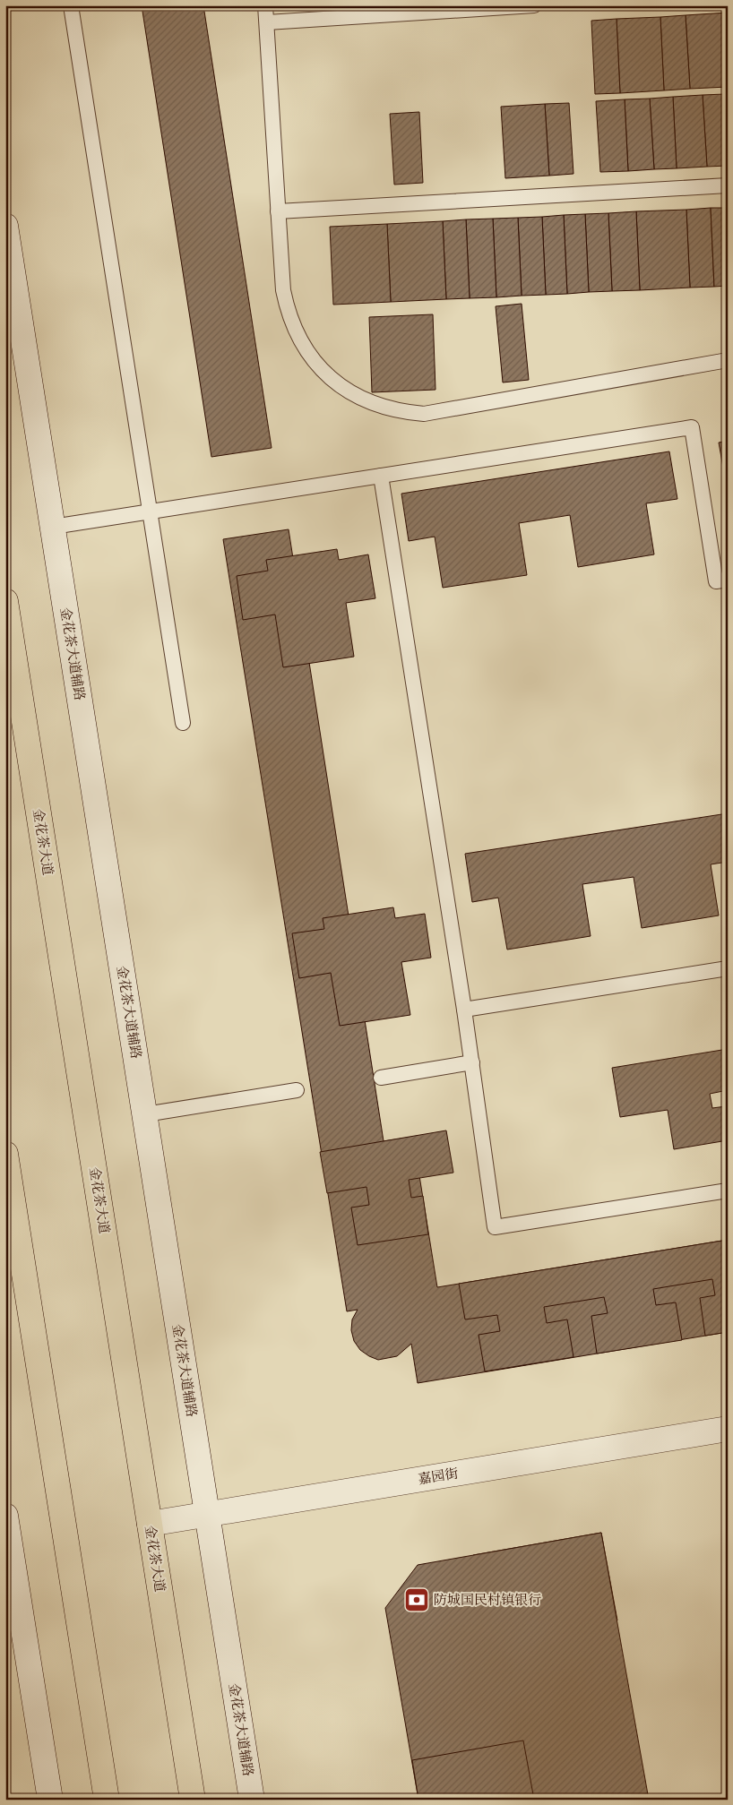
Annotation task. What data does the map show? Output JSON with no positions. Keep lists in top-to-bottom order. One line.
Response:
{"streets":{"highway":["金花茶大道"],"street":["金花茶大道辅路","嘉园街"]},"crossings":[["金花茶大道辅路","嘉园街"],["金花茶大道","嘉园街"]],"places":{"bank":["防城国民村镇银行"]}}
